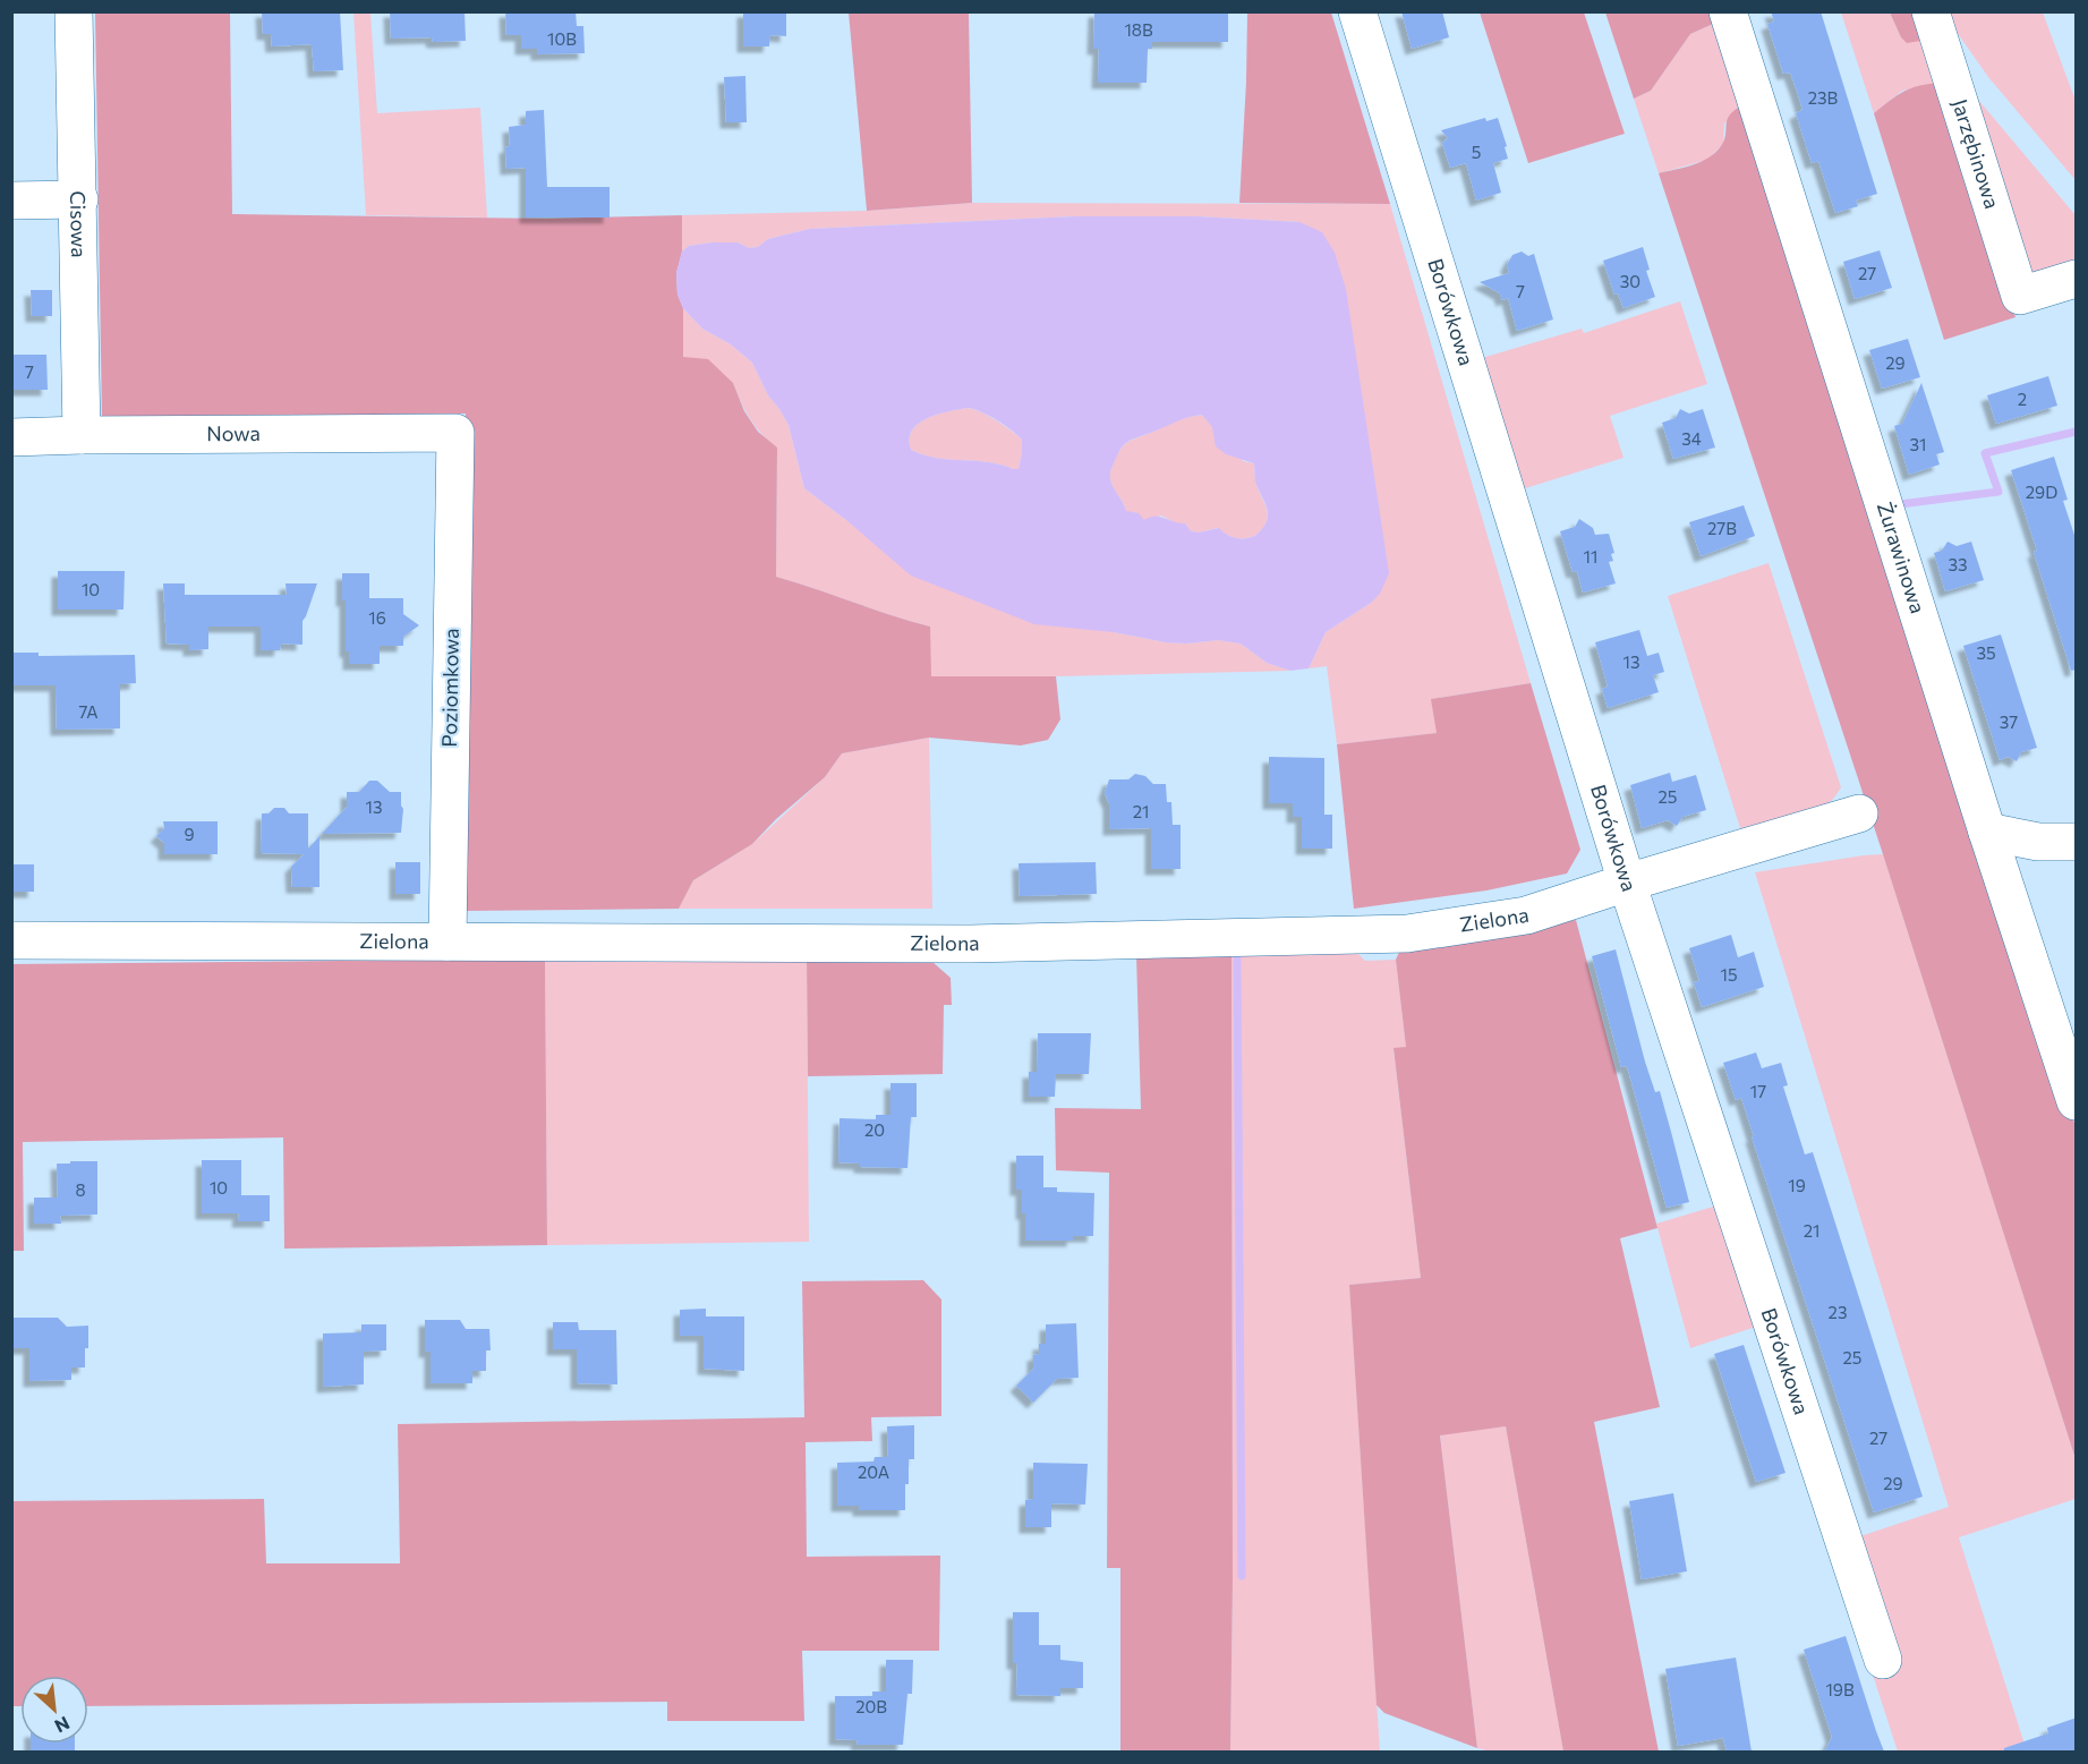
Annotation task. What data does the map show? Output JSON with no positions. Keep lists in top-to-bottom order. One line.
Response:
{"streets":{"street":["Jarzębinowa","Cisowa","Borówkowa","Nowa","Żurawinowa","Poziomkowa","Zielona"]},"crossings":[["Cisowa","Nowa"],["Borówkowa","Zielona"],["Nowa","Poziomkowa"],["Poziomkowa","Zielona"]],"house_numbers":["18B","10B","23B","5","27","30","7","29","7","2","34","31","29D","27B","11","33","10","16","35","13","7A","37","25","13","21","9","15","17","20","19","10","8","21","23","25","27","20A","29","19B","20B"],"north":"bottom right"}
